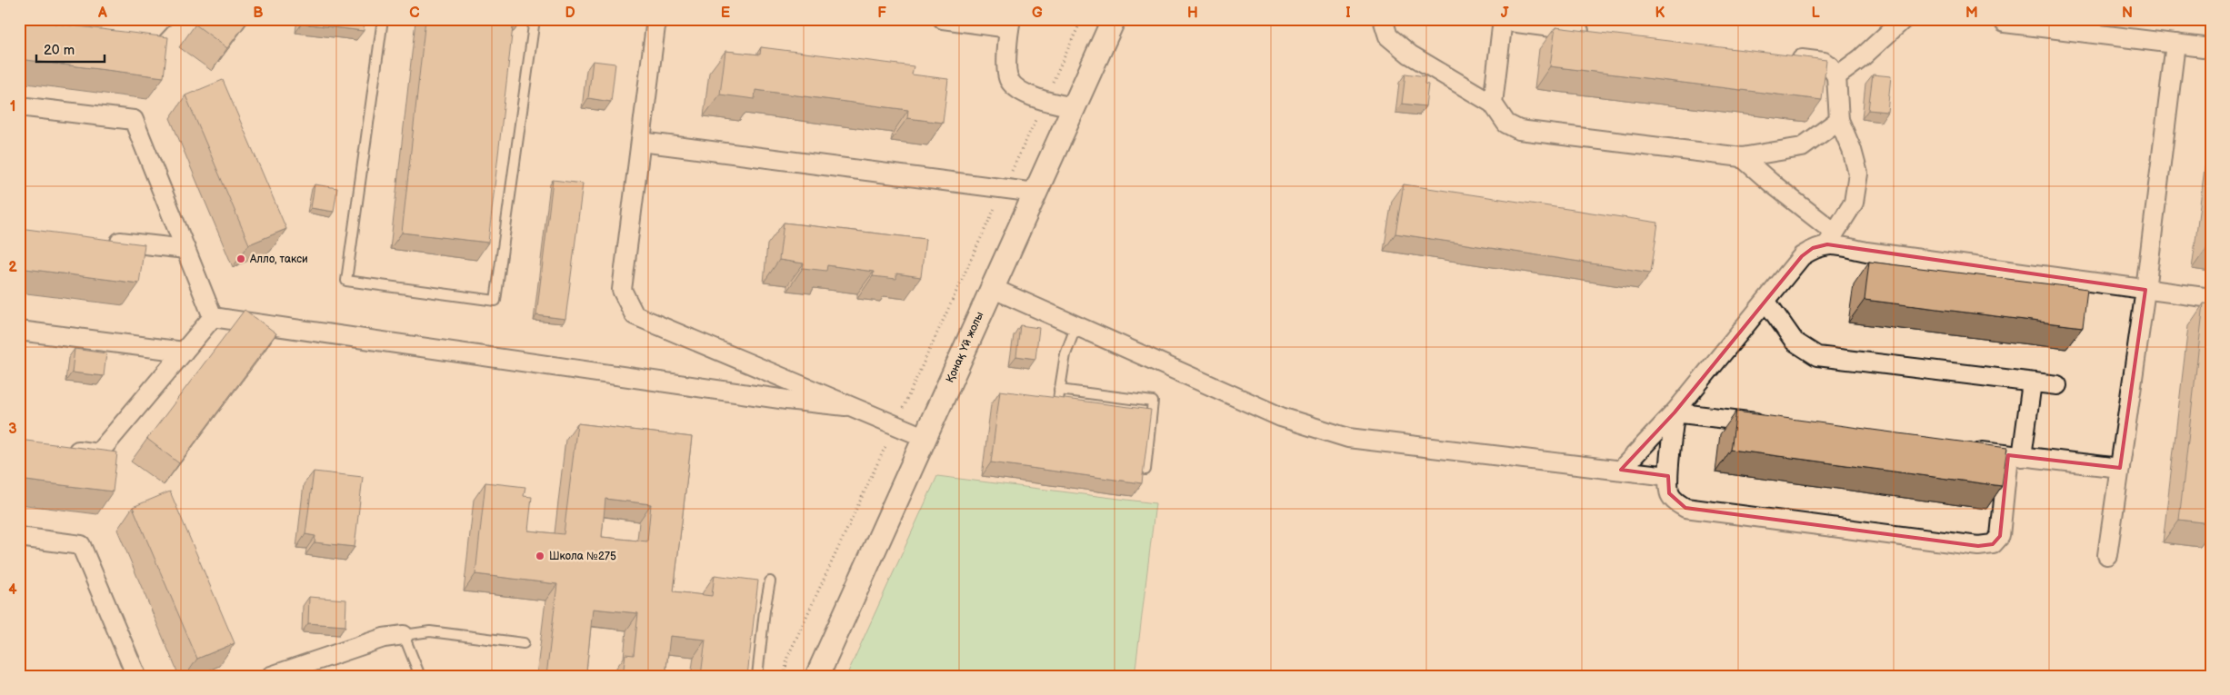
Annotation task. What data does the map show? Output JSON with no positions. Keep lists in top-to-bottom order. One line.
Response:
{"streets":{"street":["Қонақ Үй жолы"]},"places":["Алло, такси","Школа №275"],"scale_bar":"20 m","grid":{"columns":["A","B","C","D","E","F","G","H","I","J","K","L","M","N"],"rows":["1","2","3","4"]}}
